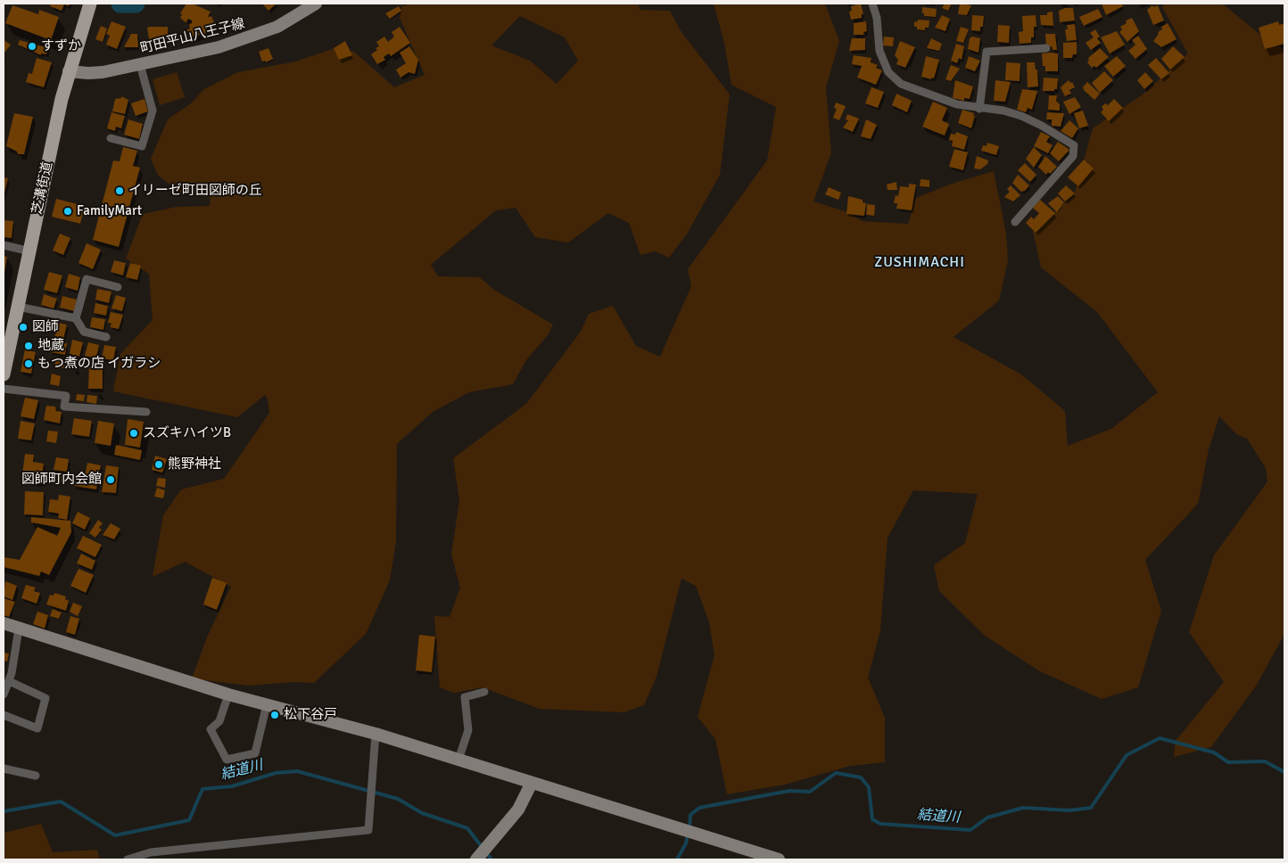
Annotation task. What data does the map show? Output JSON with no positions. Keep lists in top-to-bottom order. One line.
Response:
{"streets":{"main road":["芝溝街道"],"street":["町田平山八王子線"]},"crossings":[["町田平山八王子線","芝溝街道"]],"districts":["ZUSHIMACHI"],"water":["結道川"],"places":["すずか","イリーゼ町田図師の丘","FamilyMart","図師","地蔵","もつ煮の店 イガラシ","スズキハイツB","熊野神社","図師町内会館","松下谷戸"]}
